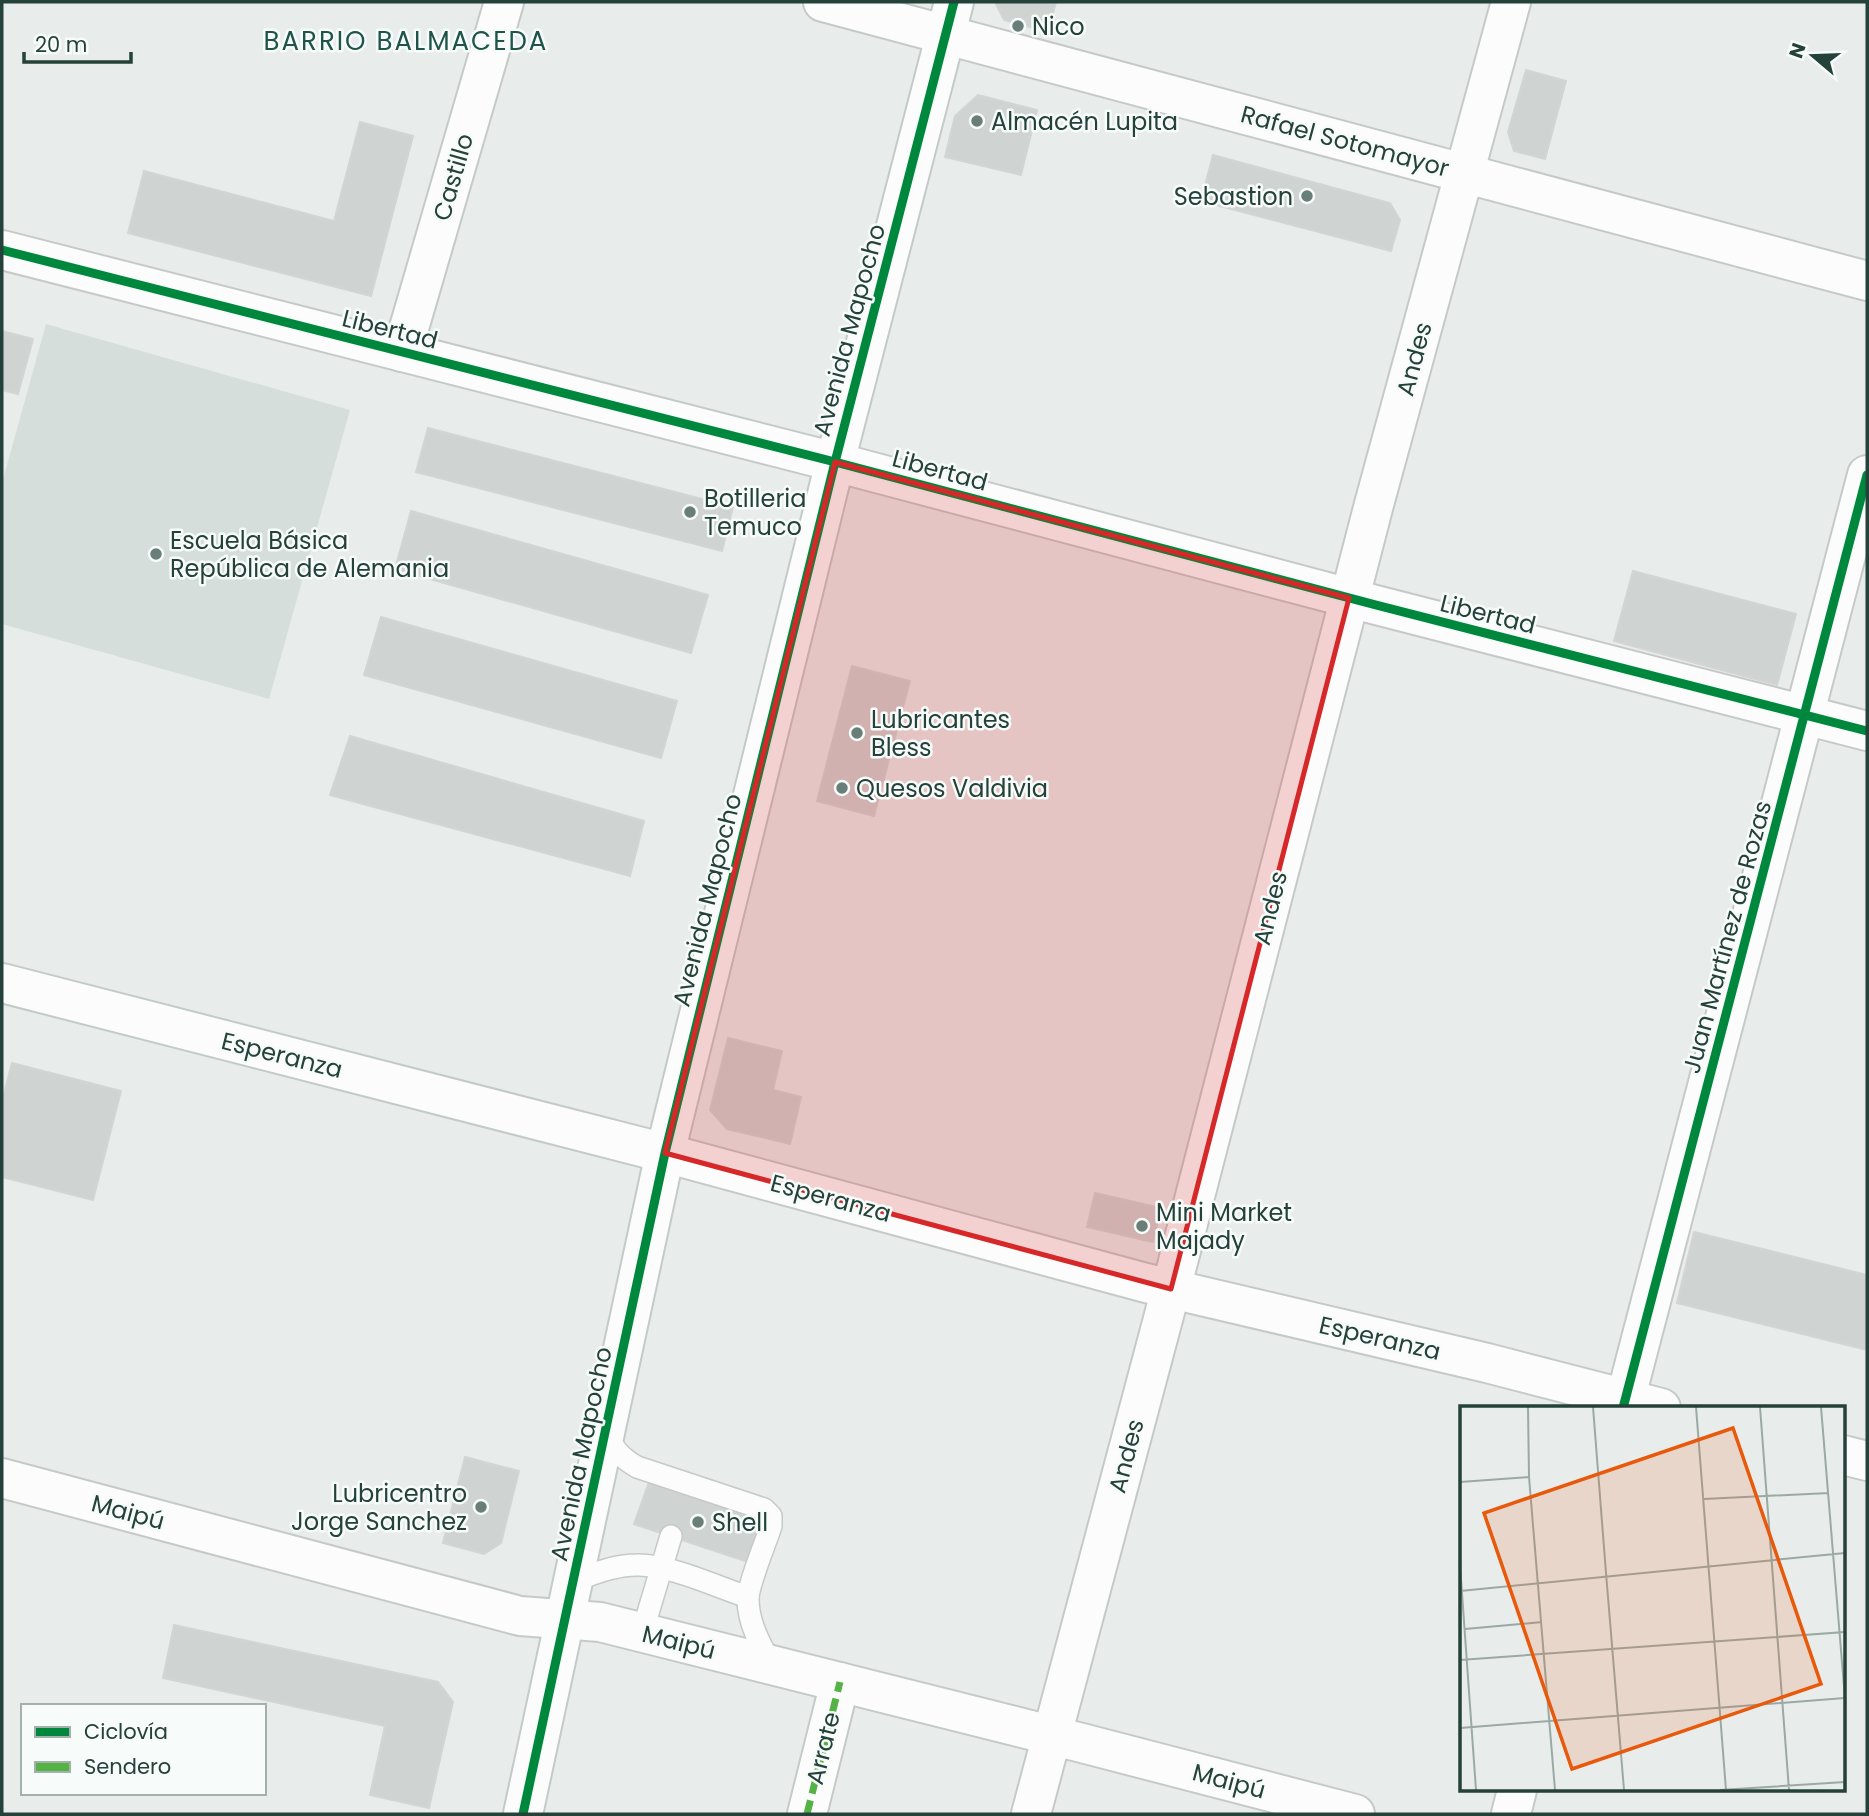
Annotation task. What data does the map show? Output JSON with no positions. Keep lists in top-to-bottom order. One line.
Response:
{"streets":{"street":["Rafael Sotomayor","Castillo","Libertad","Avenida Mapocho","Andes","Juan Martínez de Rozas","Esperanza","Maipú","Arrate"]},"crossings":[["Rafael Sotomayor","Avenida Mapocho"],["Rafael Sotomayor","Andes"],["Castillo","Libertad"],["Libertad","Avenida Mapocho"],["Libertad","Andes"],["Libertad","Juan Martínez de Rozas"],["Avenida Mapocho","Esperanza"],["Avenida Mapocho","Maipú"],["Andes","Esperanza"],["Andes","Maipú"],["Juan Martínez de Rozas","Esperanza"],["Maipú","Arrate"]],"districts":["BARRIO BALMACEDA"],"places":["Nico","Almacén Lupita","Sebastion","Botilleria Temuco","Escuela Básica República de Alemania","Lubricantes Bless","Quesos Valdivia","Mini Market Majady","Lubricentro Jorge Sanchez","Shell"],"legend":["Ciclovía","Sendero"],"scale_bar":"20 m","north":"left"}
